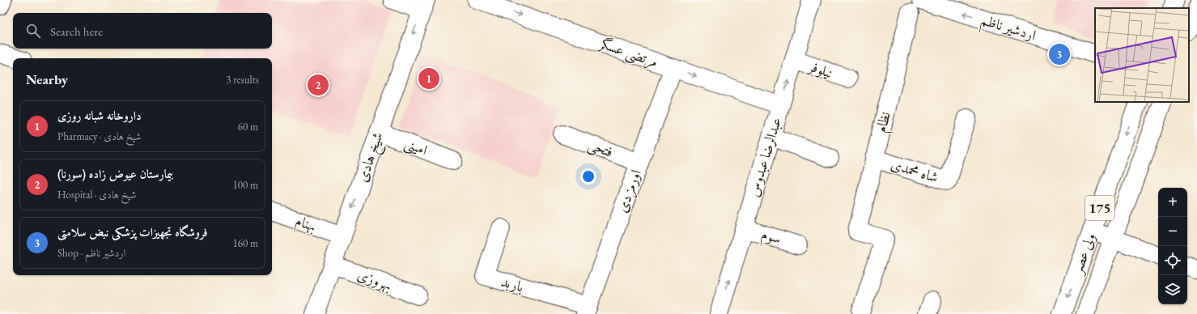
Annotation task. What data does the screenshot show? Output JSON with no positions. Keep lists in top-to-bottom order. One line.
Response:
{"streets":{"street":["اردشیر ناظم","مرتضی عسگر","نیلوفر","نظام","امینی","فتحی","شیخ هادی","عبدالرضا عبدوس","شاه محمدی","اورمزدی","175","بهنام","سوم","ولی عصر","بهروزی","باربد"]},"crossings":[["اردشیر ناظم","نظام"],["مرتضی عسگر","عبدالرضا عبدوس"],["مرتضی عسگر","اورمزدی"],["نیلوفر","عبدالرضا عبدوس"],["نظام","شاه محمدی"],["امینی","شیخ هادی"],["فتحی","اورمزدی"],["شیخ هادی","بهنام"],["شیخ هادی","بهروزی"],["عبدالرضا عبدوس","سوم"],["اورمزدی","باربد"]],"one_way":["اردشیر ناظم","مرتضی عسگر","شیخ هادی","عبدالرضا عبدوس"],"page":{"search":"Search here","pins":["3","1","2"],"heading":["Nearby","3 results"],"list":[{"mark":"1","name":"داروخانه شبانه روزی","note":"Pharmacy · شیخ هادی","value":"60 m"},{"mark":"2","name":"بیمارستان عیوض زاده (سورنا)","note":"Hospital · شیخ هادی","value":"100 m"},{"mark":"3","name":"فروشگاه تجهیزات پزشکی نبض سلامتی","note":"Shop · اردشیر ناظم","value":"160 m"}],"map_buttons":["+","−"]}}
